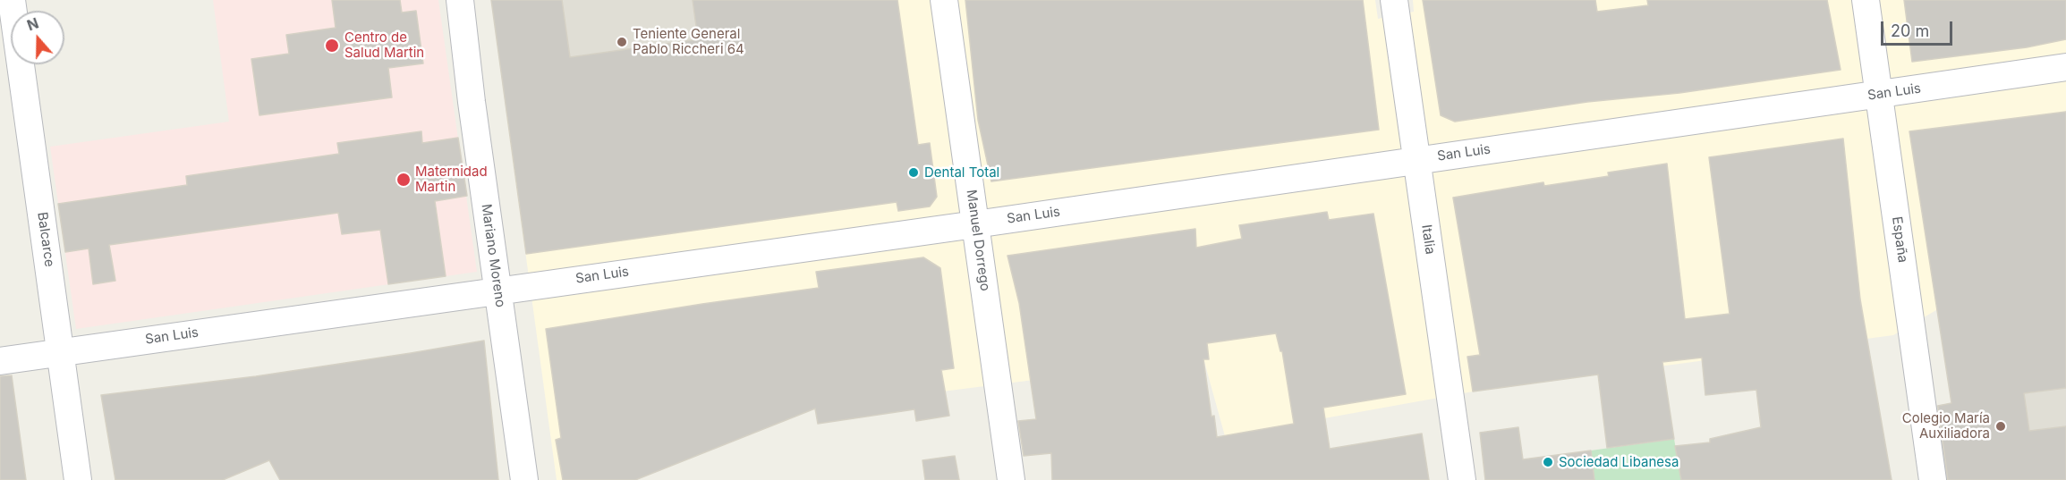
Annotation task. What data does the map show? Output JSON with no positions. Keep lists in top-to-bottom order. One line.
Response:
{"streets":{"street":["San Luis","Balcarce","Italia","España","Manuel Dorrego","Mariano Moreno"]},"crossings":[["San Luis","Balcarce"],["San Luis","Italia"],["San Luis","España"],["San Luis","Manuel Dorrego"],["San Luis","Mariano Moreno"]],"places":["Teniente General Pablo Riccheri 64","Centro de Salud Martin","Dental Total","Maternidad Martin","Colegio María Auxiliadora","Sociedad Libanesa"],"scale_bar":"20 m","north":"top"}
